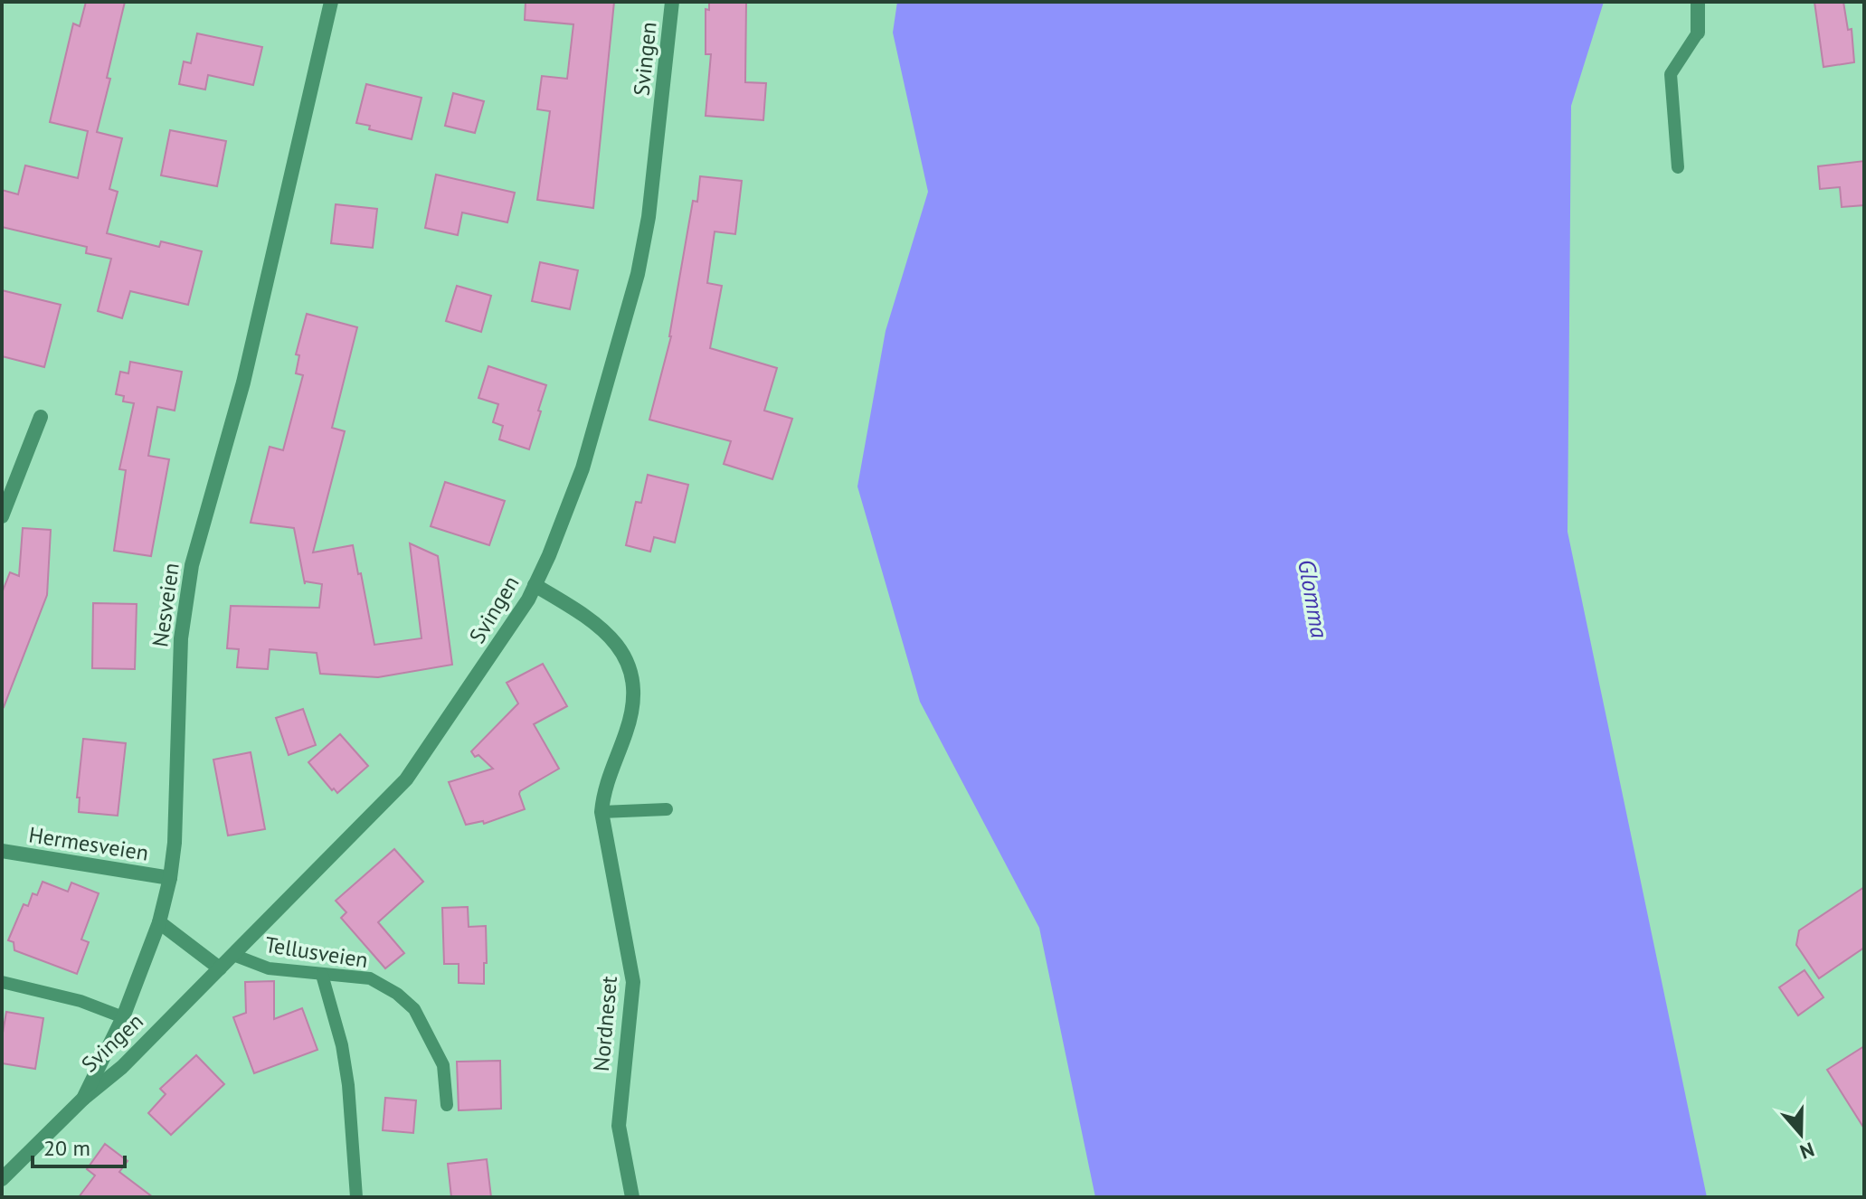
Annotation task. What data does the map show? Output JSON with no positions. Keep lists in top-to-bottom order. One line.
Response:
{"streets":{"street":["Svingen","Nesveien","Hermesveien","Nordneset"],"lane":["Tellusveien"]},"crossings":[["Svingen","Nesveien"],["Svingen","Tellusveien"],["Svingen","Nordneset"],["Nesveien","Hermesveien"]],"water":["Glomma"],"scale_bar":"20 m","north":"bottom"}
